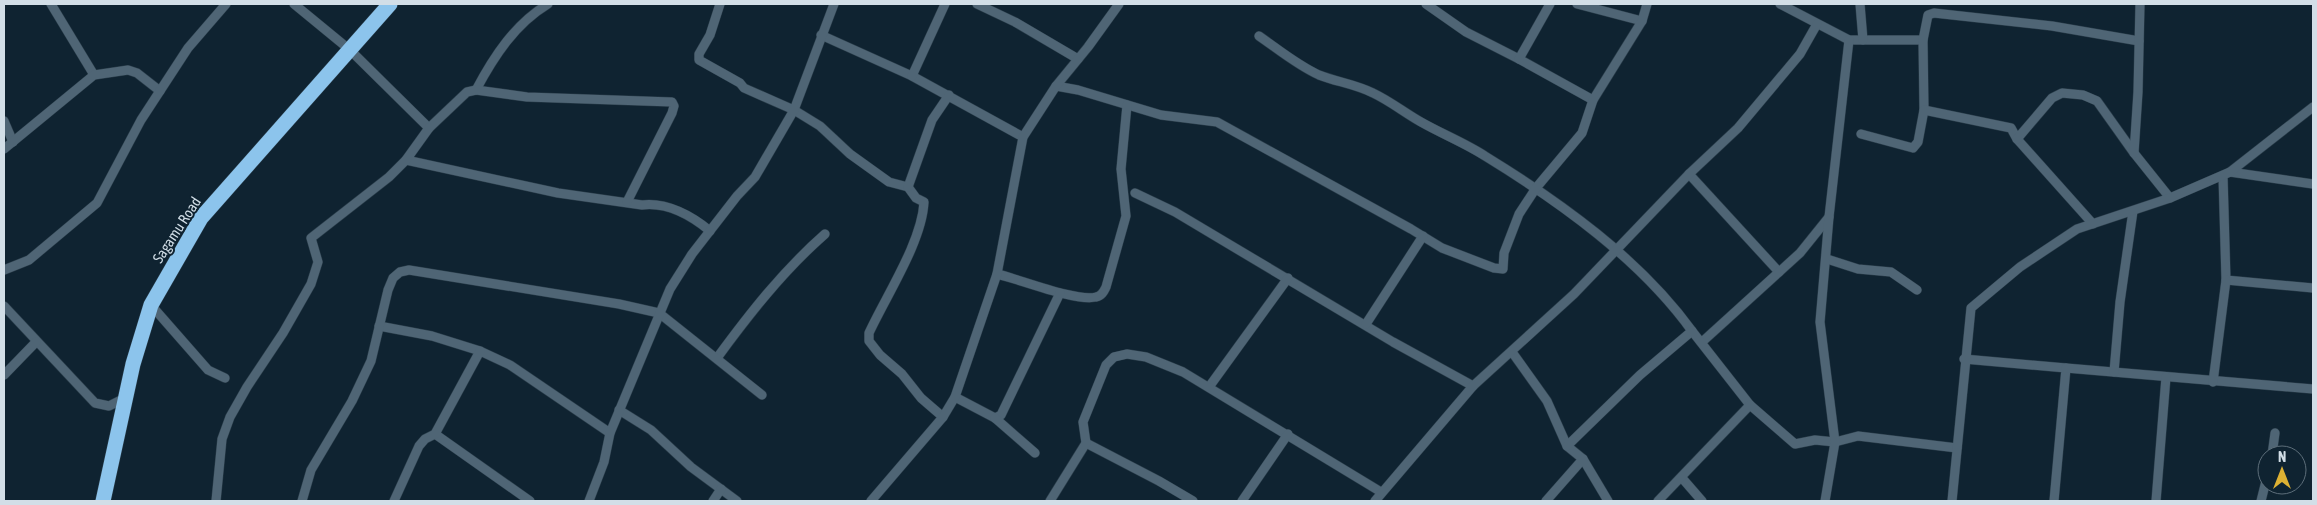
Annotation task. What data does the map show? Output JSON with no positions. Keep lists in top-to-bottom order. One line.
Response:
{"streets":{"highway":["Sagamu Road"]},"north":"top"}
